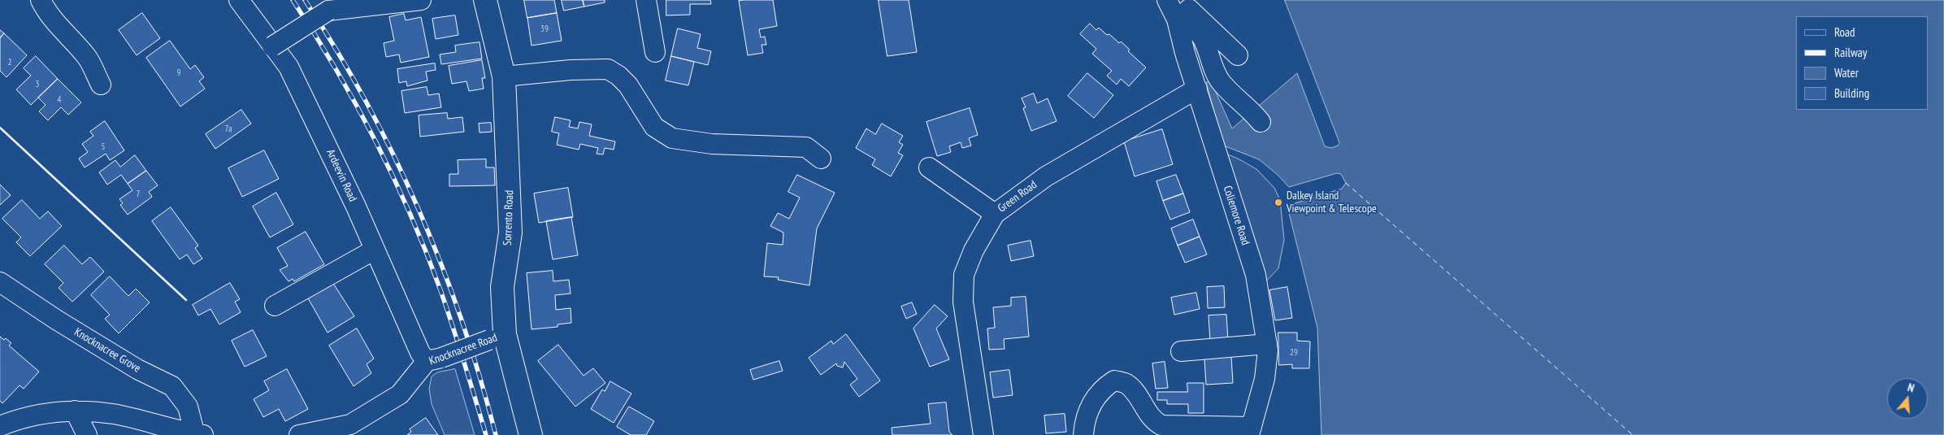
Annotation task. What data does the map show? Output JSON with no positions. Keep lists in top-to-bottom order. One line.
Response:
{"streets":{"main road":["Sorrento Road"],"street":["Ardeevin Road","Green Road","Coliemore Road","Knocknacree Road","Knocknacree Grove"]},"crossings":[["Ardeevin Road","Knocknacree Road"],["Green Road","Coliemore Road"],["Sorrento Road","Knocknacree Road"]],"places":["Dalkey Island Viewpoint & Telescope"],"house_numbers":["39","2","9","3","4","7a","5","7","29"],"legend":["Road","Railway","Water","Building"],"north":"top"}
